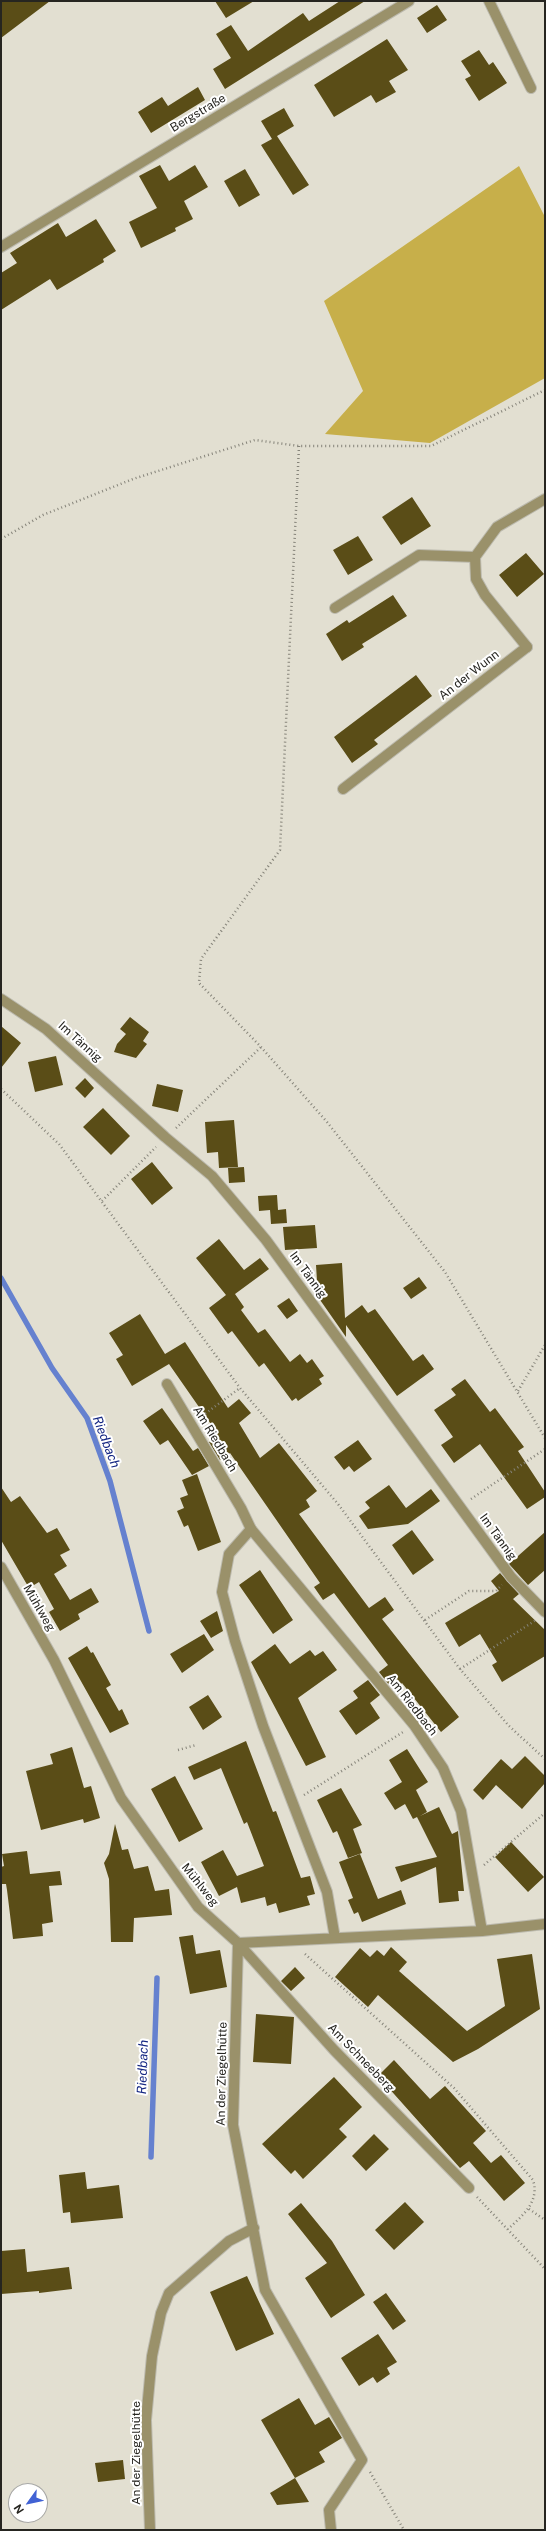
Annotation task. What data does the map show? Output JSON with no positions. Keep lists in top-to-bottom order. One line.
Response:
{"streets":{"street":["Bergstraße","An der Wunn","Im Tännig","Am Riedbach","Mühlweg","Am Schneeberg","An der Ziegelhütte"]},"crossings":[["Mühlweg","Am Schneeberg"],["Mühlweg","An der Ziegelhütte"],["Am Schneeberg","An der Ziegelhütte"]],"water":["Riedbach"],"north":"bottom left"}
